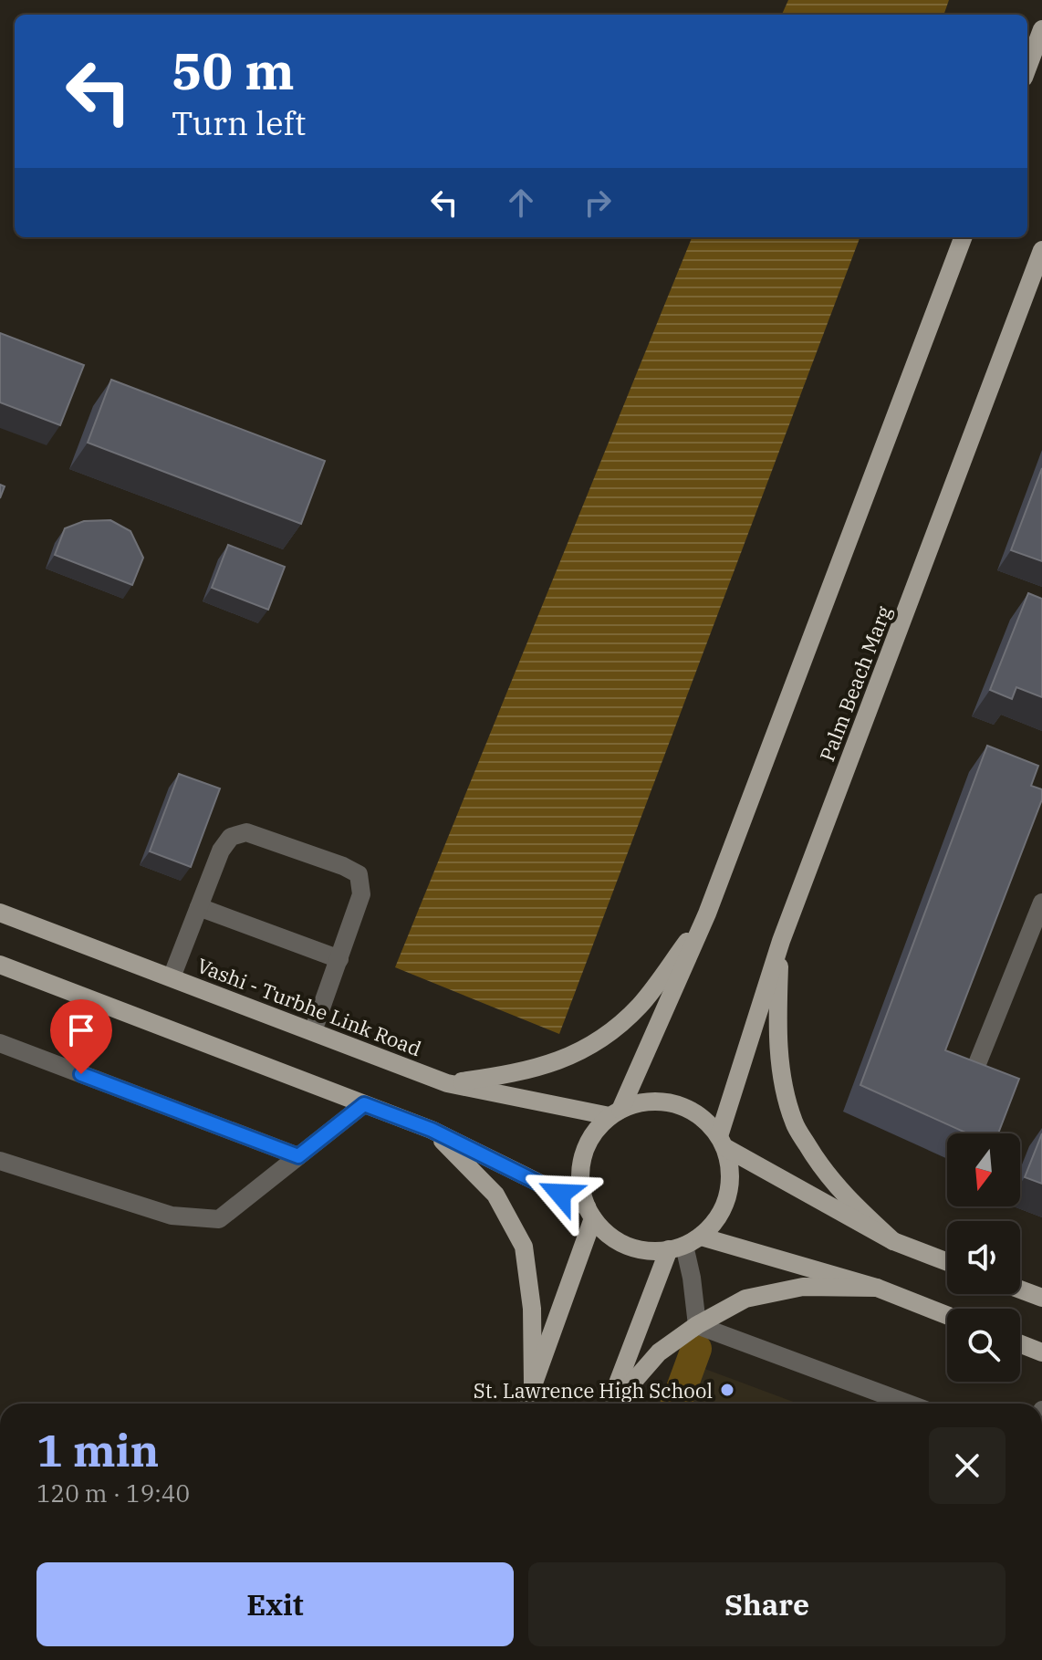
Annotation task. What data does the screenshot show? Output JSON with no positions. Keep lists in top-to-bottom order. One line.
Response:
{"streets":{"main road":["Palm Beach Marg","Vashi - Turbhe Link Road"]},"crossings":[["Palm Beach Marg","Vashi - Turbhe Link Road"]],"places":["St. Lawrence High School"],"north":"bottom","page":{"turn":["50 m","Turn left"],"heading":["1 min","120 m · 19:40"],"buttons":["Exit","Share"]}}
